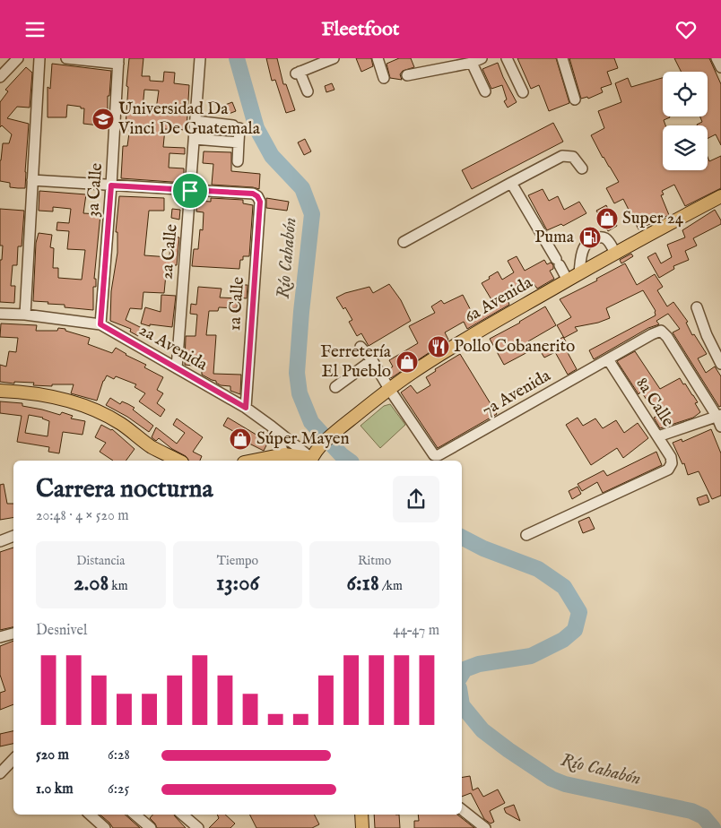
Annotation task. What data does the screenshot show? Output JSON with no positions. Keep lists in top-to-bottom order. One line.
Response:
{"streets":{"main road":["6a Avenida"],"street":["3a Calle","2a Calle","1a Calle","2a Avenida","7a Avenida","8a Calle"]},"crossings":[["3a Calle","2a Avenida"],["2a Calle","1a Calle"],["2a Calle","2a Avenida"],["6a Avenida","2a Avenida"],["6a Avenida","7a Avenida"],["1a Calle","2a Avenida"],["7a Avenida","8a Calle"]],"water":["Río Cahabón"],"places":{"school or university":["Universidad Da Vinci De Guatemala"],"shop":["Super 24","Ferretería El Pueblo","Súper Mayen"],"fuel station":["Puma"],"restaurant":["Pollo Cobanerito"]},"page":{"header":"Fleetfoot","heading":["Carrera nocturna","20:48 · 4 × 520 m"],"stats":[["Distancia","2.08 km"],["Tiempo","13:06"],["Ritmo","6:18 /km"]],"chart":["Desnivel","44–47 m"],"list":[{"name":"520 m","note":"6:28"},{"name":"1.0 km","note":"6:25"}]}}
